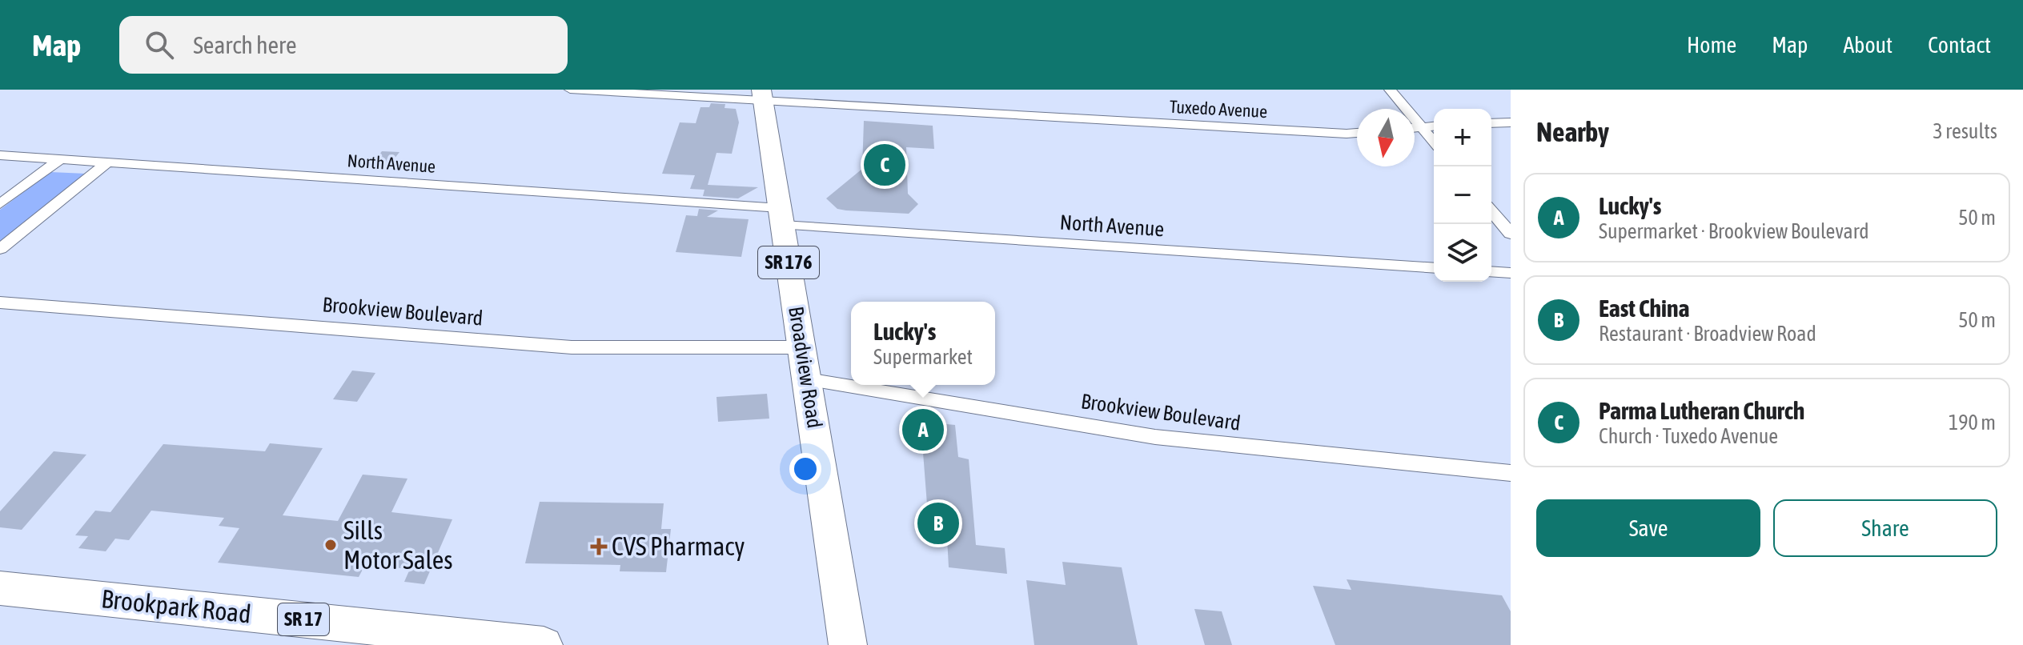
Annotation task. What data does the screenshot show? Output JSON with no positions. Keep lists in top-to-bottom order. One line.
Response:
{"streets":{"main road":["SR 176","Broadview Road","Brookpark Road","SR 17"],"street":["Tuxedo Avenue","North Avenue","Brookview Boulevard"]},"crossings":[["Tuxedo Avenue","Broadview Road"],["North Avenue","Broadview Road"],["Brookview Boulevard","Broadview Road"]],"places":{"other":["Sills Motor Sales"],"health":["CVS Pharmacy"]},"north":"bottom","page":{"header":"Map","search":"Search here","nav":["Home","Map","About","Contact"],"heading":["Nearby","3 results"],"map_buttons":["+","−"],"pins":["C","A","B"],"list":[{"mark":"A","name":"Lucky's","note":"Supermarket · Brookview Boulevard","value":"50 m"},{"mark":"B","name":"East China","note":"Restaurant · Broadview Road","value":"50 m"},{"mark":"C","name":"Parma Lutheran Church","note":"Church · Tuxedo Avenue","value":"190 m"}],"popup":["Lucky's","Supermarket"],"buttons":["Save","Share"]}}
